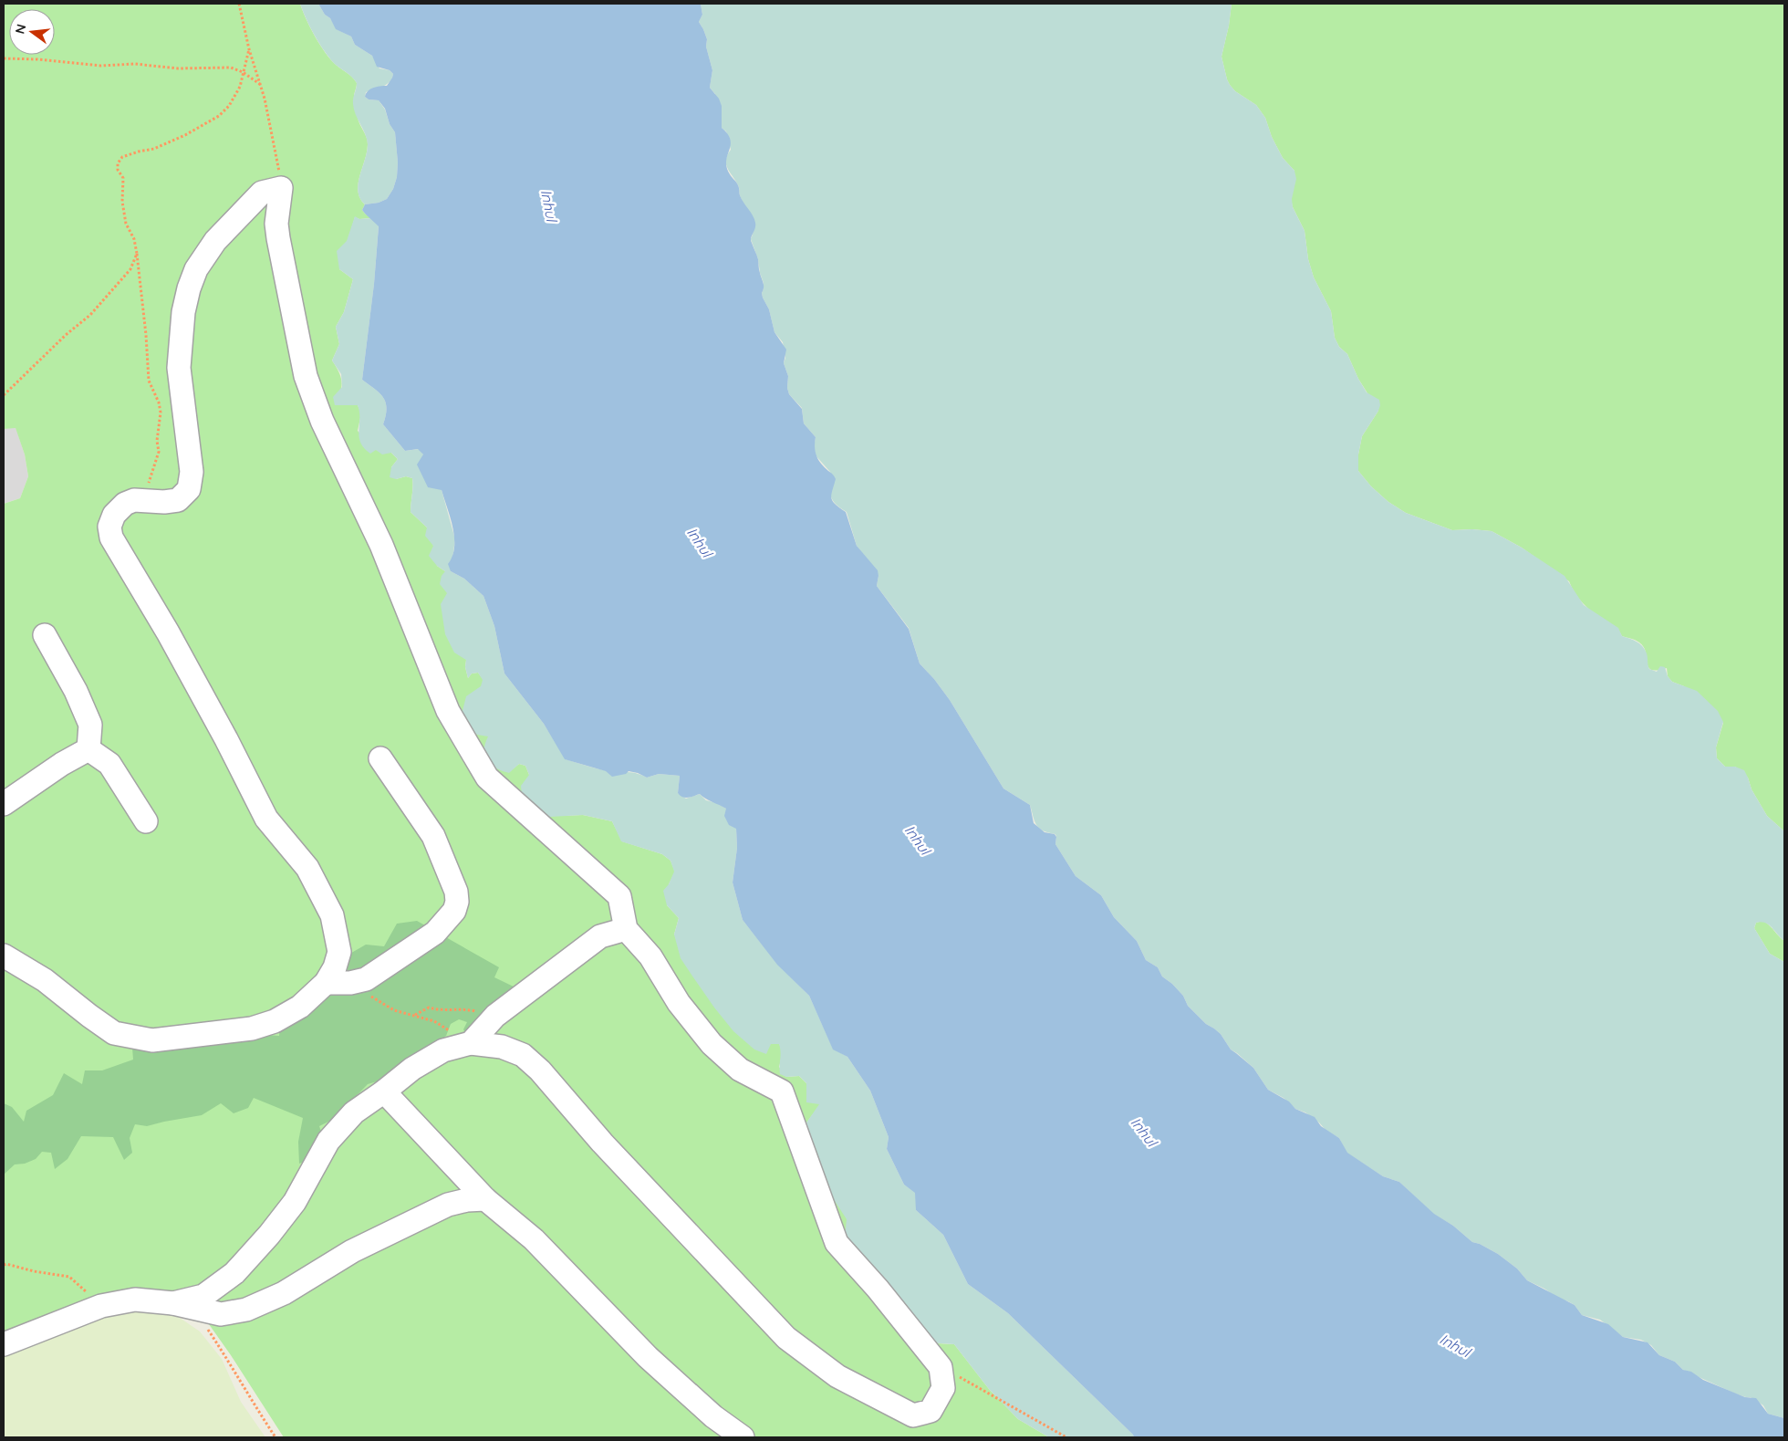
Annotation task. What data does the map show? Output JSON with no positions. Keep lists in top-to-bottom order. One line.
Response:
{"water":["Inhul"],"north":"left"}
